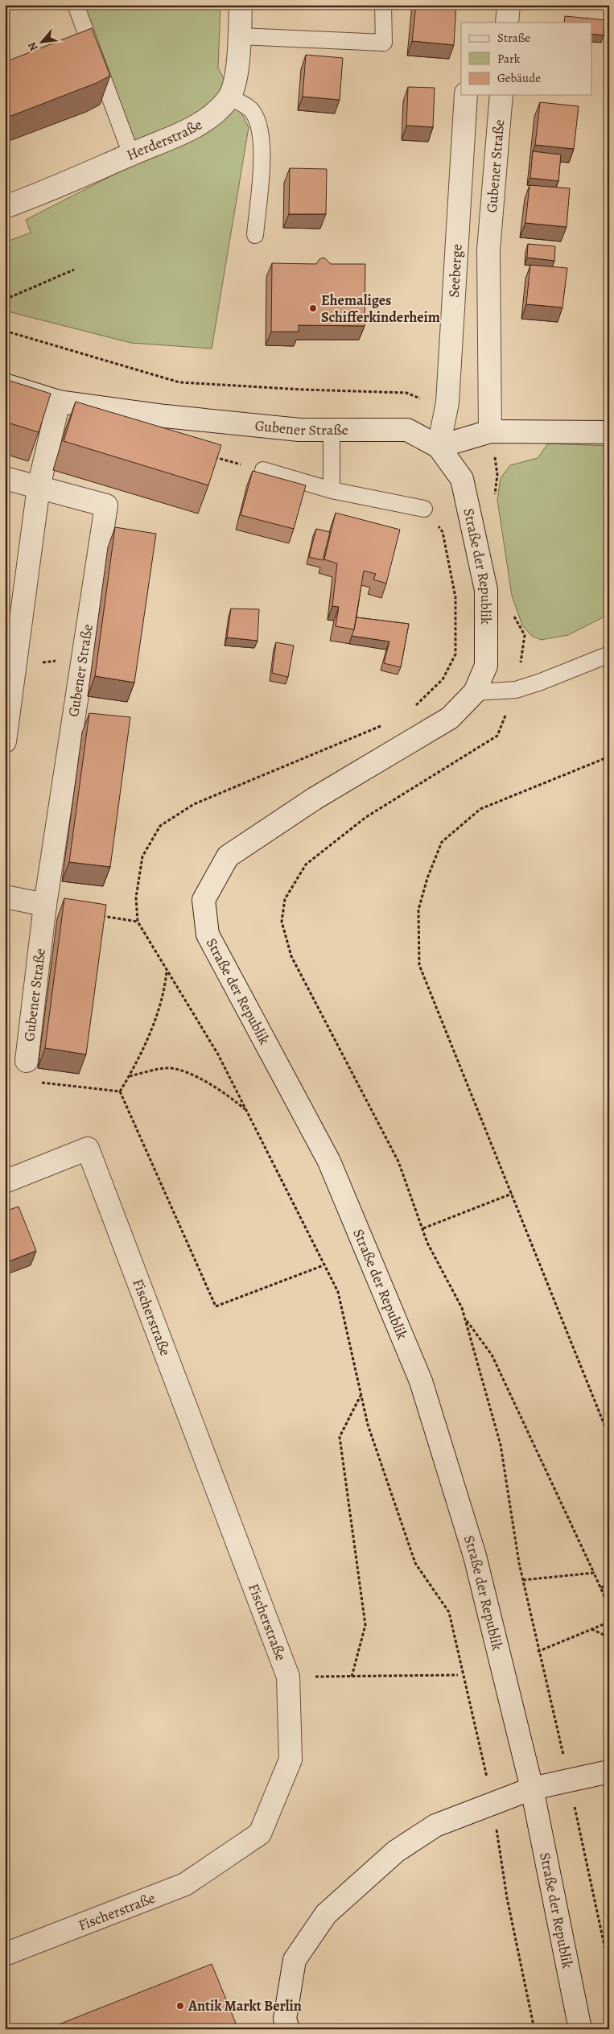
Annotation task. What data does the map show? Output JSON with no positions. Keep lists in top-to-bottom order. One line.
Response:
{"streets":{"street":["Herderstraße","Gubener Straße","Seeberge","Straße der Republik","Fischerstraße"]},"crossings":[["Gubener Straße","Seeberge"],["Gubener Straße","Straße der Republik"],["Seeberge","Straße der Republik"]],"places":["Ehemaliges Schifferkinderheim","Antik Markt Berlin"],"legend":["Straße","Park","Gebäude"],"north":"bottom left"}
